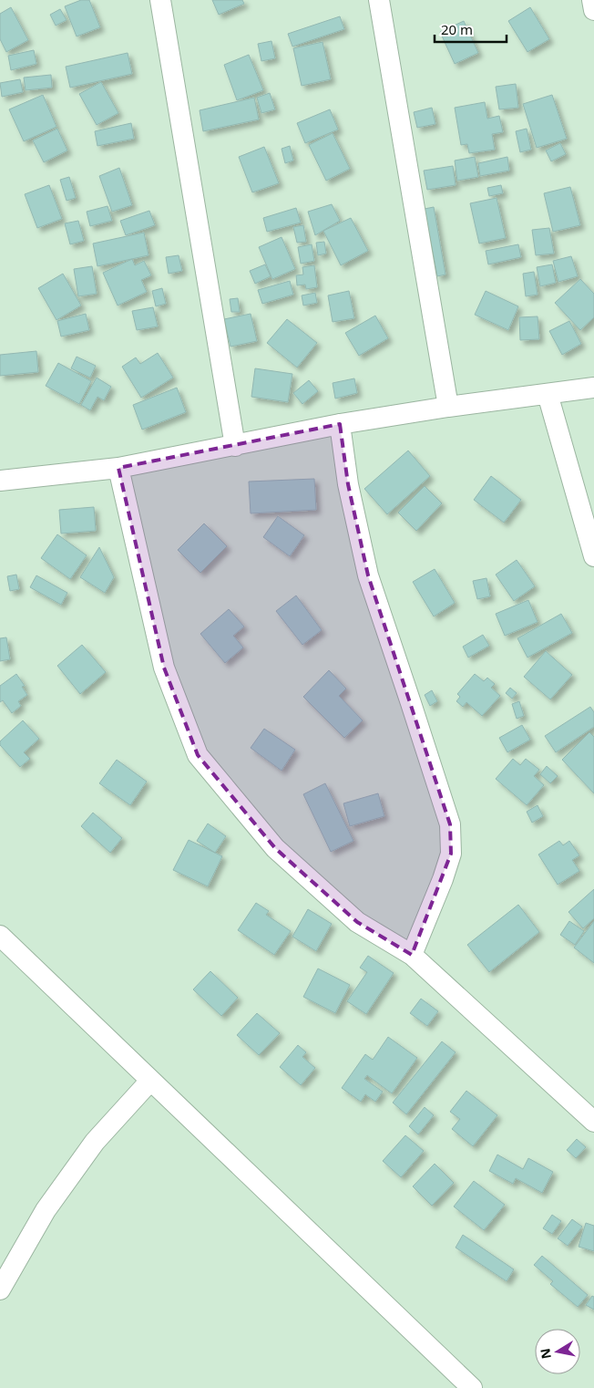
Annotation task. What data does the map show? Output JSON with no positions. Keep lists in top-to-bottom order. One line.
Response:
{"scale_bar":"20 m","north":"left"}
